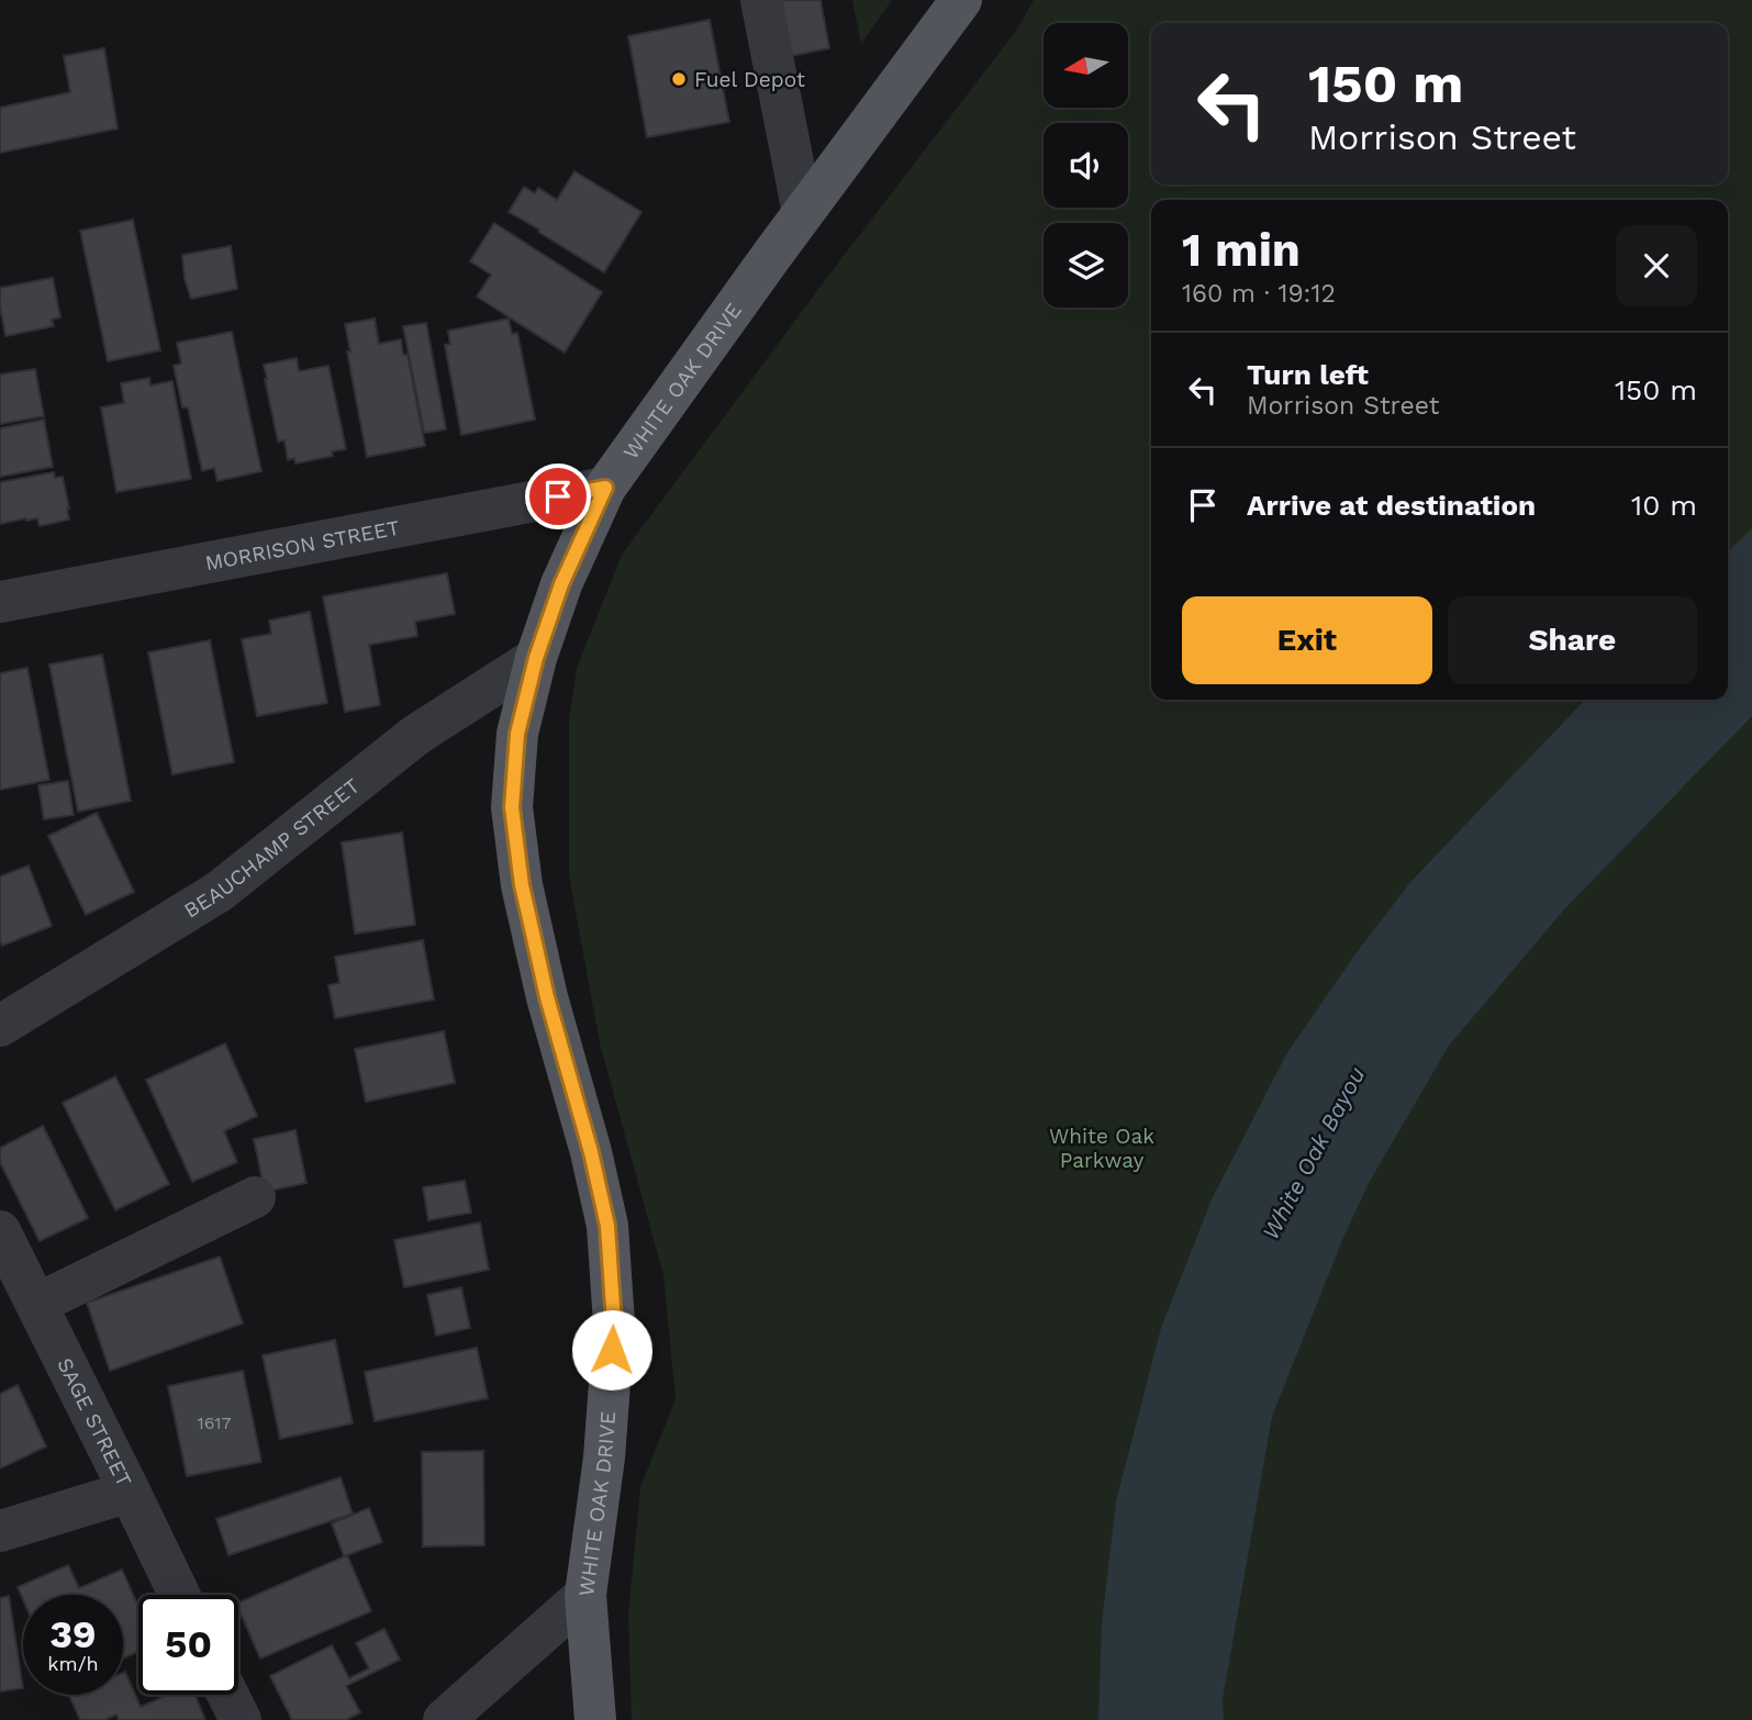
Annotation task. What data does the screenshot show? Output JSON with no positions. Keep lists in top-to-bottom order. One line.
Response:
{"streets":{"main road":["WHITE OAK DRIVE"],"street":["MORRISON STREET","BEAUCHAMP STREET","SAGE STREET"]},"crossings":[["WHITE OAK DRIVE","MORRISON STREET"],["WHITE OAK DRIVE","BEAUCHAMP STREET"]],"water":["White Oak Bayou"],"parks":["White Oak Parkway"],"places":["Fuel Depot"],"house_numbers":["1617"],"north":"left","page":{"turn":["150 m","Morrison Street"],"heading":["1 min","160 m · 19:12"],"list":[{"name":"Turn left","note":"Morrison Street","value":"150 m"},{"name":"Arrive at destination","value":"10 m"}],"buttons":["Exit","Share"],"speed":"39 km/h","limit":"50"}}
